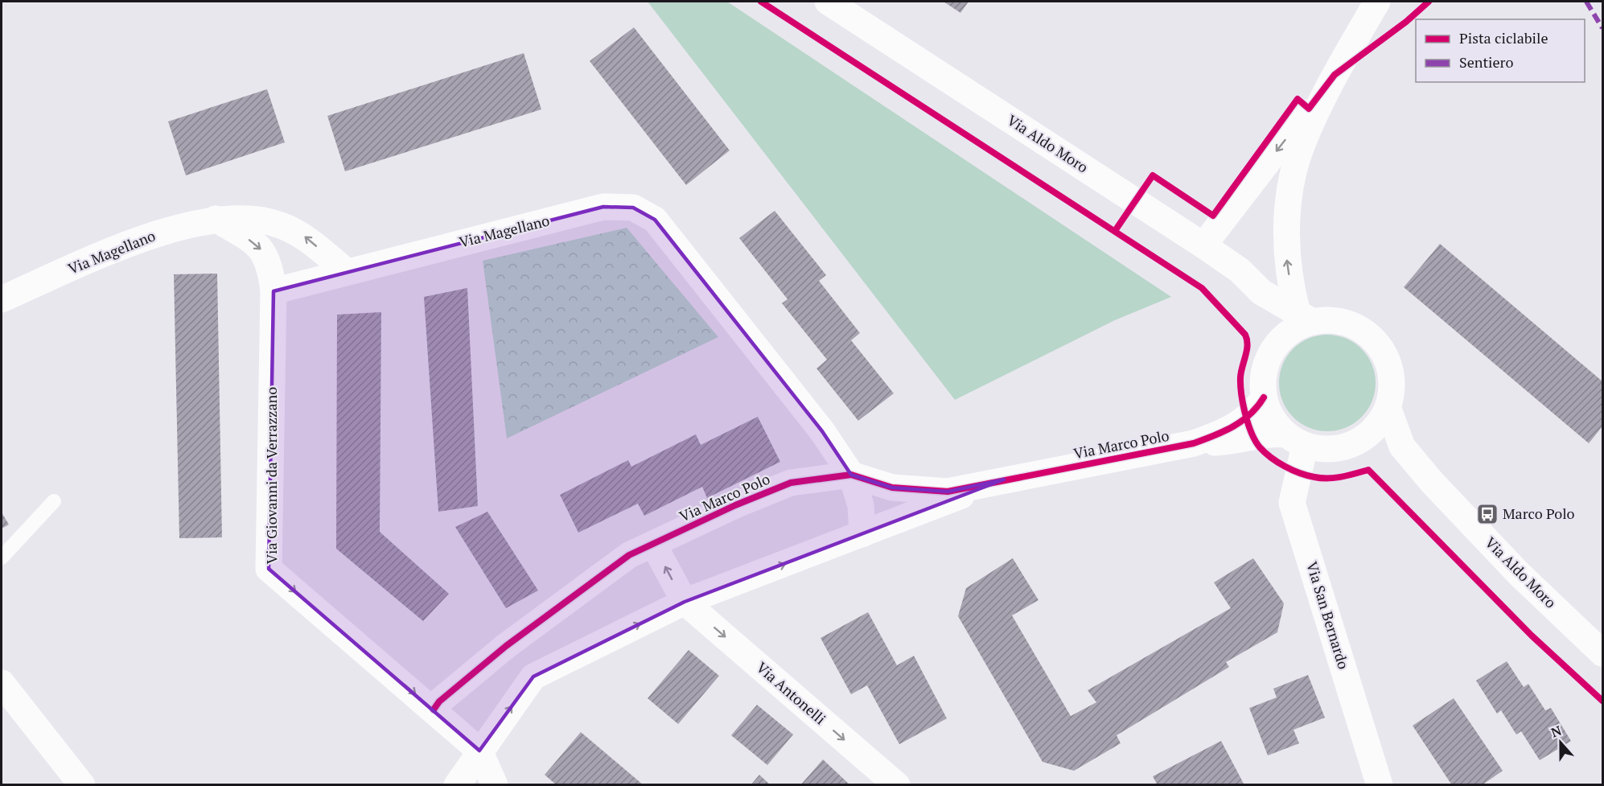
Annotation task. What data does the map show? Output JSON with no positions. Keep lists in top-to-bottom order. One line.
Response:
{"streets":{"street":["Via Aldo Moro","Via Magellano","Via Marco Polo","Via Giovanni da Verrazzano","Via San Bernardo","Via Antonelli"]},"crossings":[["Via Aldo Moro","Via Marco Polo"],["Via Aldo Moro","Via San Bernardo"],["Via Magellano","Via Marco Polo"],["Via Magellano","Via Giovanni da Verrazzano"],["Via Marco Polo","Via Giovanni da Verrazzano"],["Via Marco Polo","Via San Bernardo"],["Via Marco Polo","Via Antonelli"]],"one_way":["Via Giovanni da Verrazzano","Via Antonelli"],"places":{"bus stop":["Marco Polo"]},"legend":["Pista ciclabile","Sentiero"],"north":"top"}
